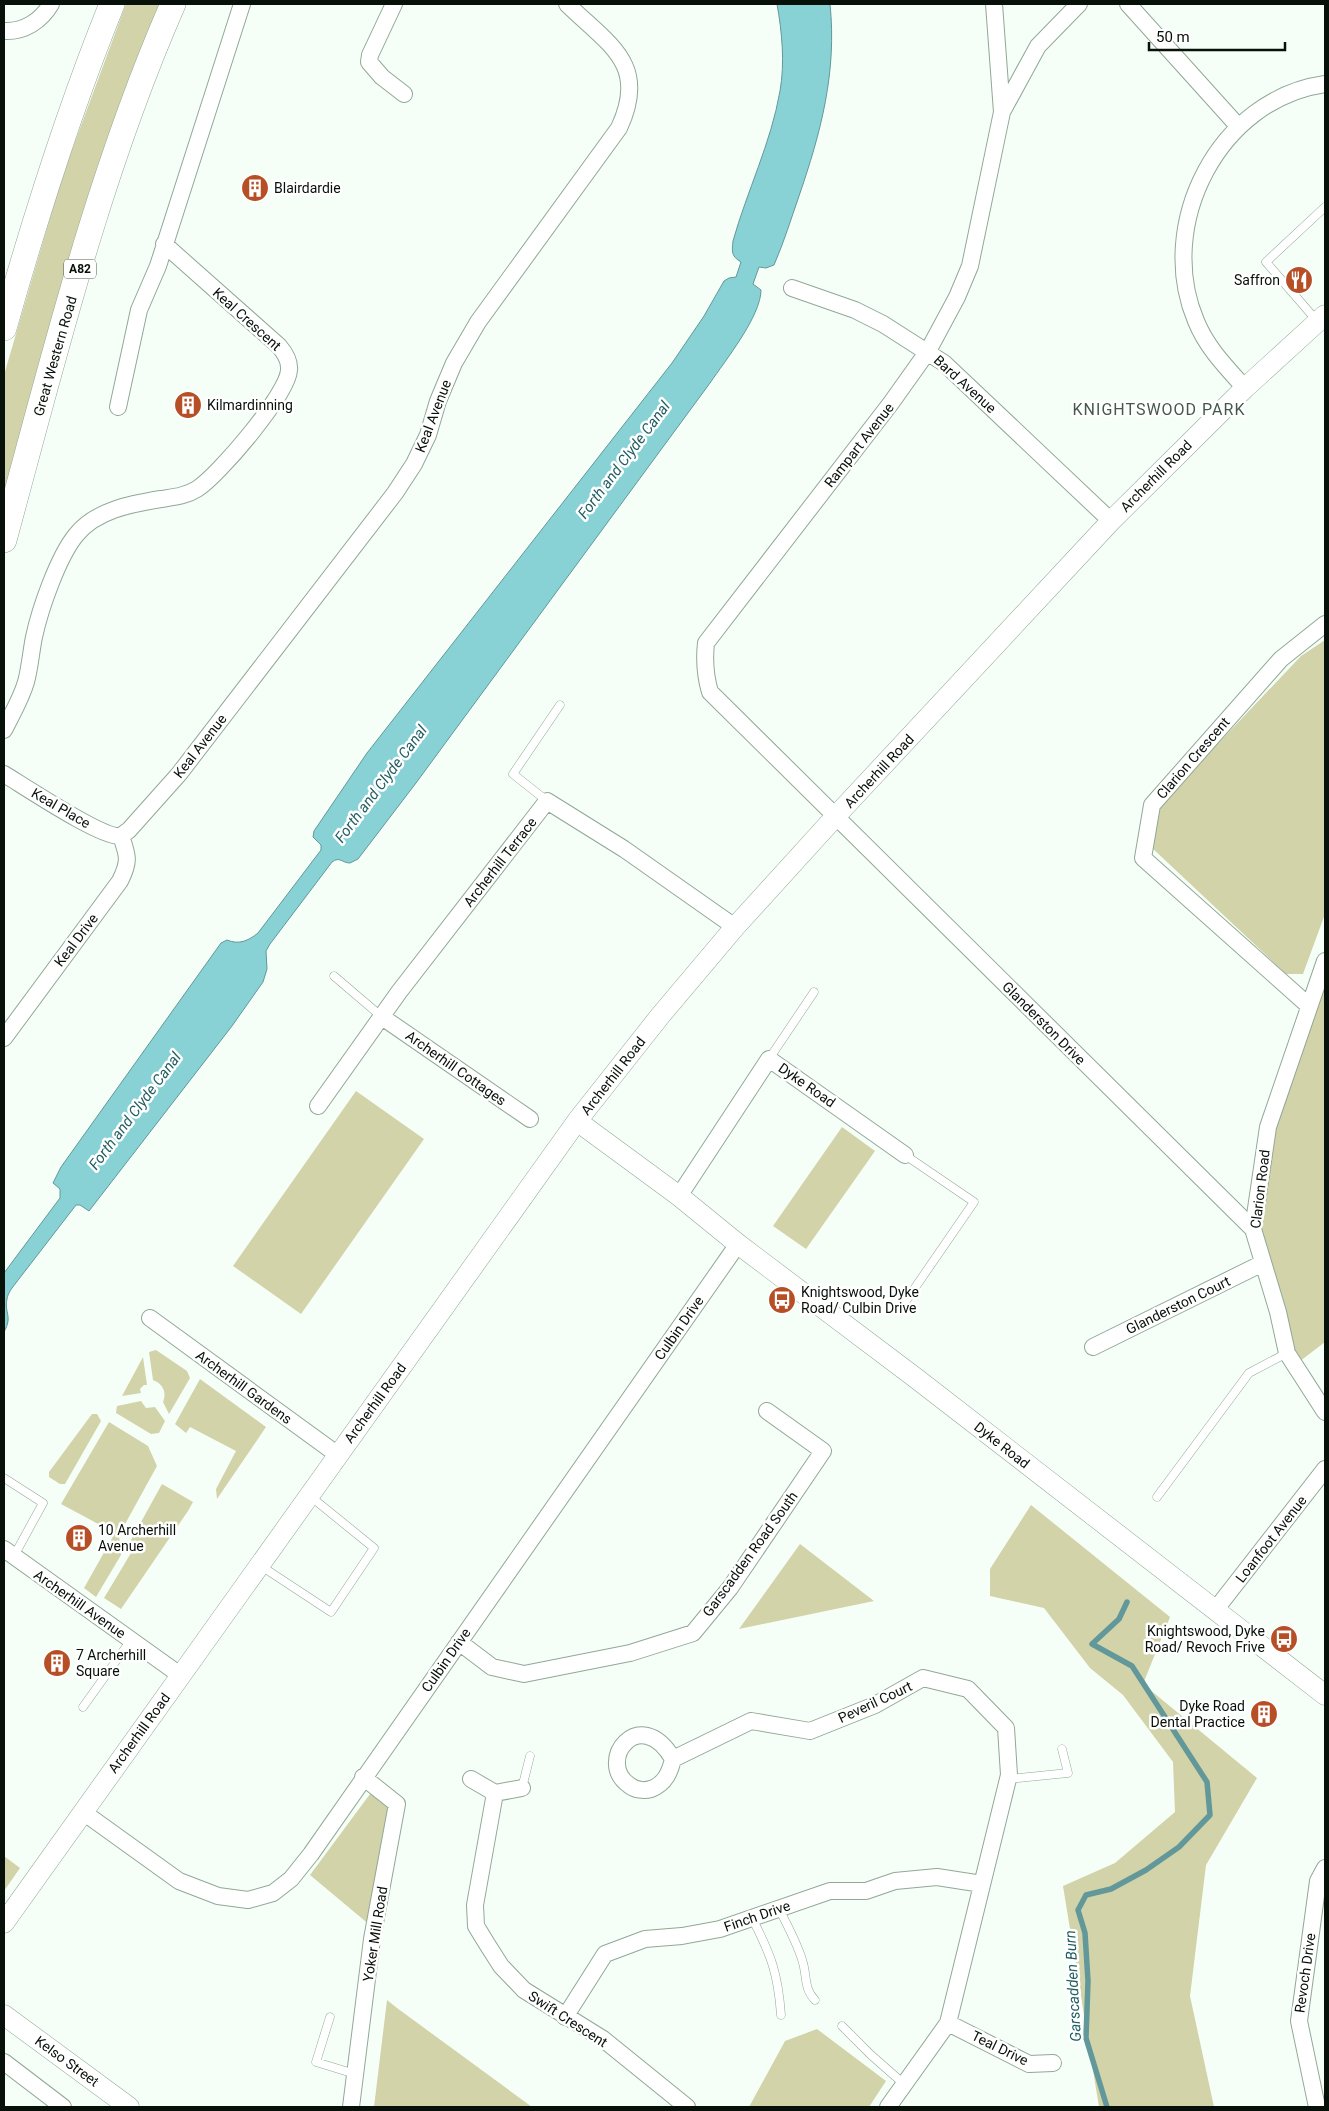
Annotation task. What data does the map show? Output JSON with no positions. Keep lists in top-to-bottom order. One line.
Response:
{"streets":{"main road":["A82","Great Western Road"],"street":["Keal Crescent","Bard Avenue","Keal Avenue","Rampart Avenue","Archerhill Road","Clarion Crescent","Keal Place","Archerhill Terrace","Keal Drive","Glanderston Drive","Archerhill Cottages","Dyke Road","Clarion Road","Glanderston Court","Culbin Drive","Archerhill Gardens","Loanfoot Avenue","Garscadden Road South","Archerhill Avenue","Peveril Court","Finch Drive","Yoker Mill Road","Revoch Drive","Swift Crescent","Teal Drive","Kelso Street"]},"crossings":[["Bard Avenue","Rampart Avenue"],["Bard Avenue","Archerhill Road"],["Keal Avenue","Keal Place"],["Keal Avenue","Keal Drive"],["Rampart Avenue","Archerhill Road"],["Rampart Avenue","Glanderston Drive"],["Archerhill Road","Glanderston Drive"],["Archerhill Road","Dyke Road"],["Archerhill Road","Culbin Drive"],["Archerhill Road","Archerhill Gardens"],["Archerhill Road","Archerhill Avenue"],["Clarion Crescent","Clarion Road"],["Keal Place","Keal Drive"],["Archerhill Terrace","Archerhill Cottages"],["Glanderston Drive","Clarion Road"],["Dyke Road","Culbin Drive"],["Dyke Road","Loanfoot Avenue"],["Clarion Road","Glanderston Court"],["Culbin Drive","Garscadden Road South"],["Culbin Drive","Yoker Mill Road"],["Peveril Court","Finch Drive"],["Peveril Court","Teal Drive"],["Finch Drive","Swift Crescent"]],"districts":["KNIGHTSWOOD PARK"],"water":["Forth and Clyde Canal","Garscadden Burn"],"places":{"building":["Blairdardie","Kilmardinning","10 Archerhill Avenue","7 Archerhill Square","Dyke Road Dental Practice"],"restaurant":["Saffron"],"bus stop":["Knightswood, Dyke Road/ Culbin Drive","Knightswood, Dyke Road/ Revoch Frive"]},"scale_bar":"50 m"}
